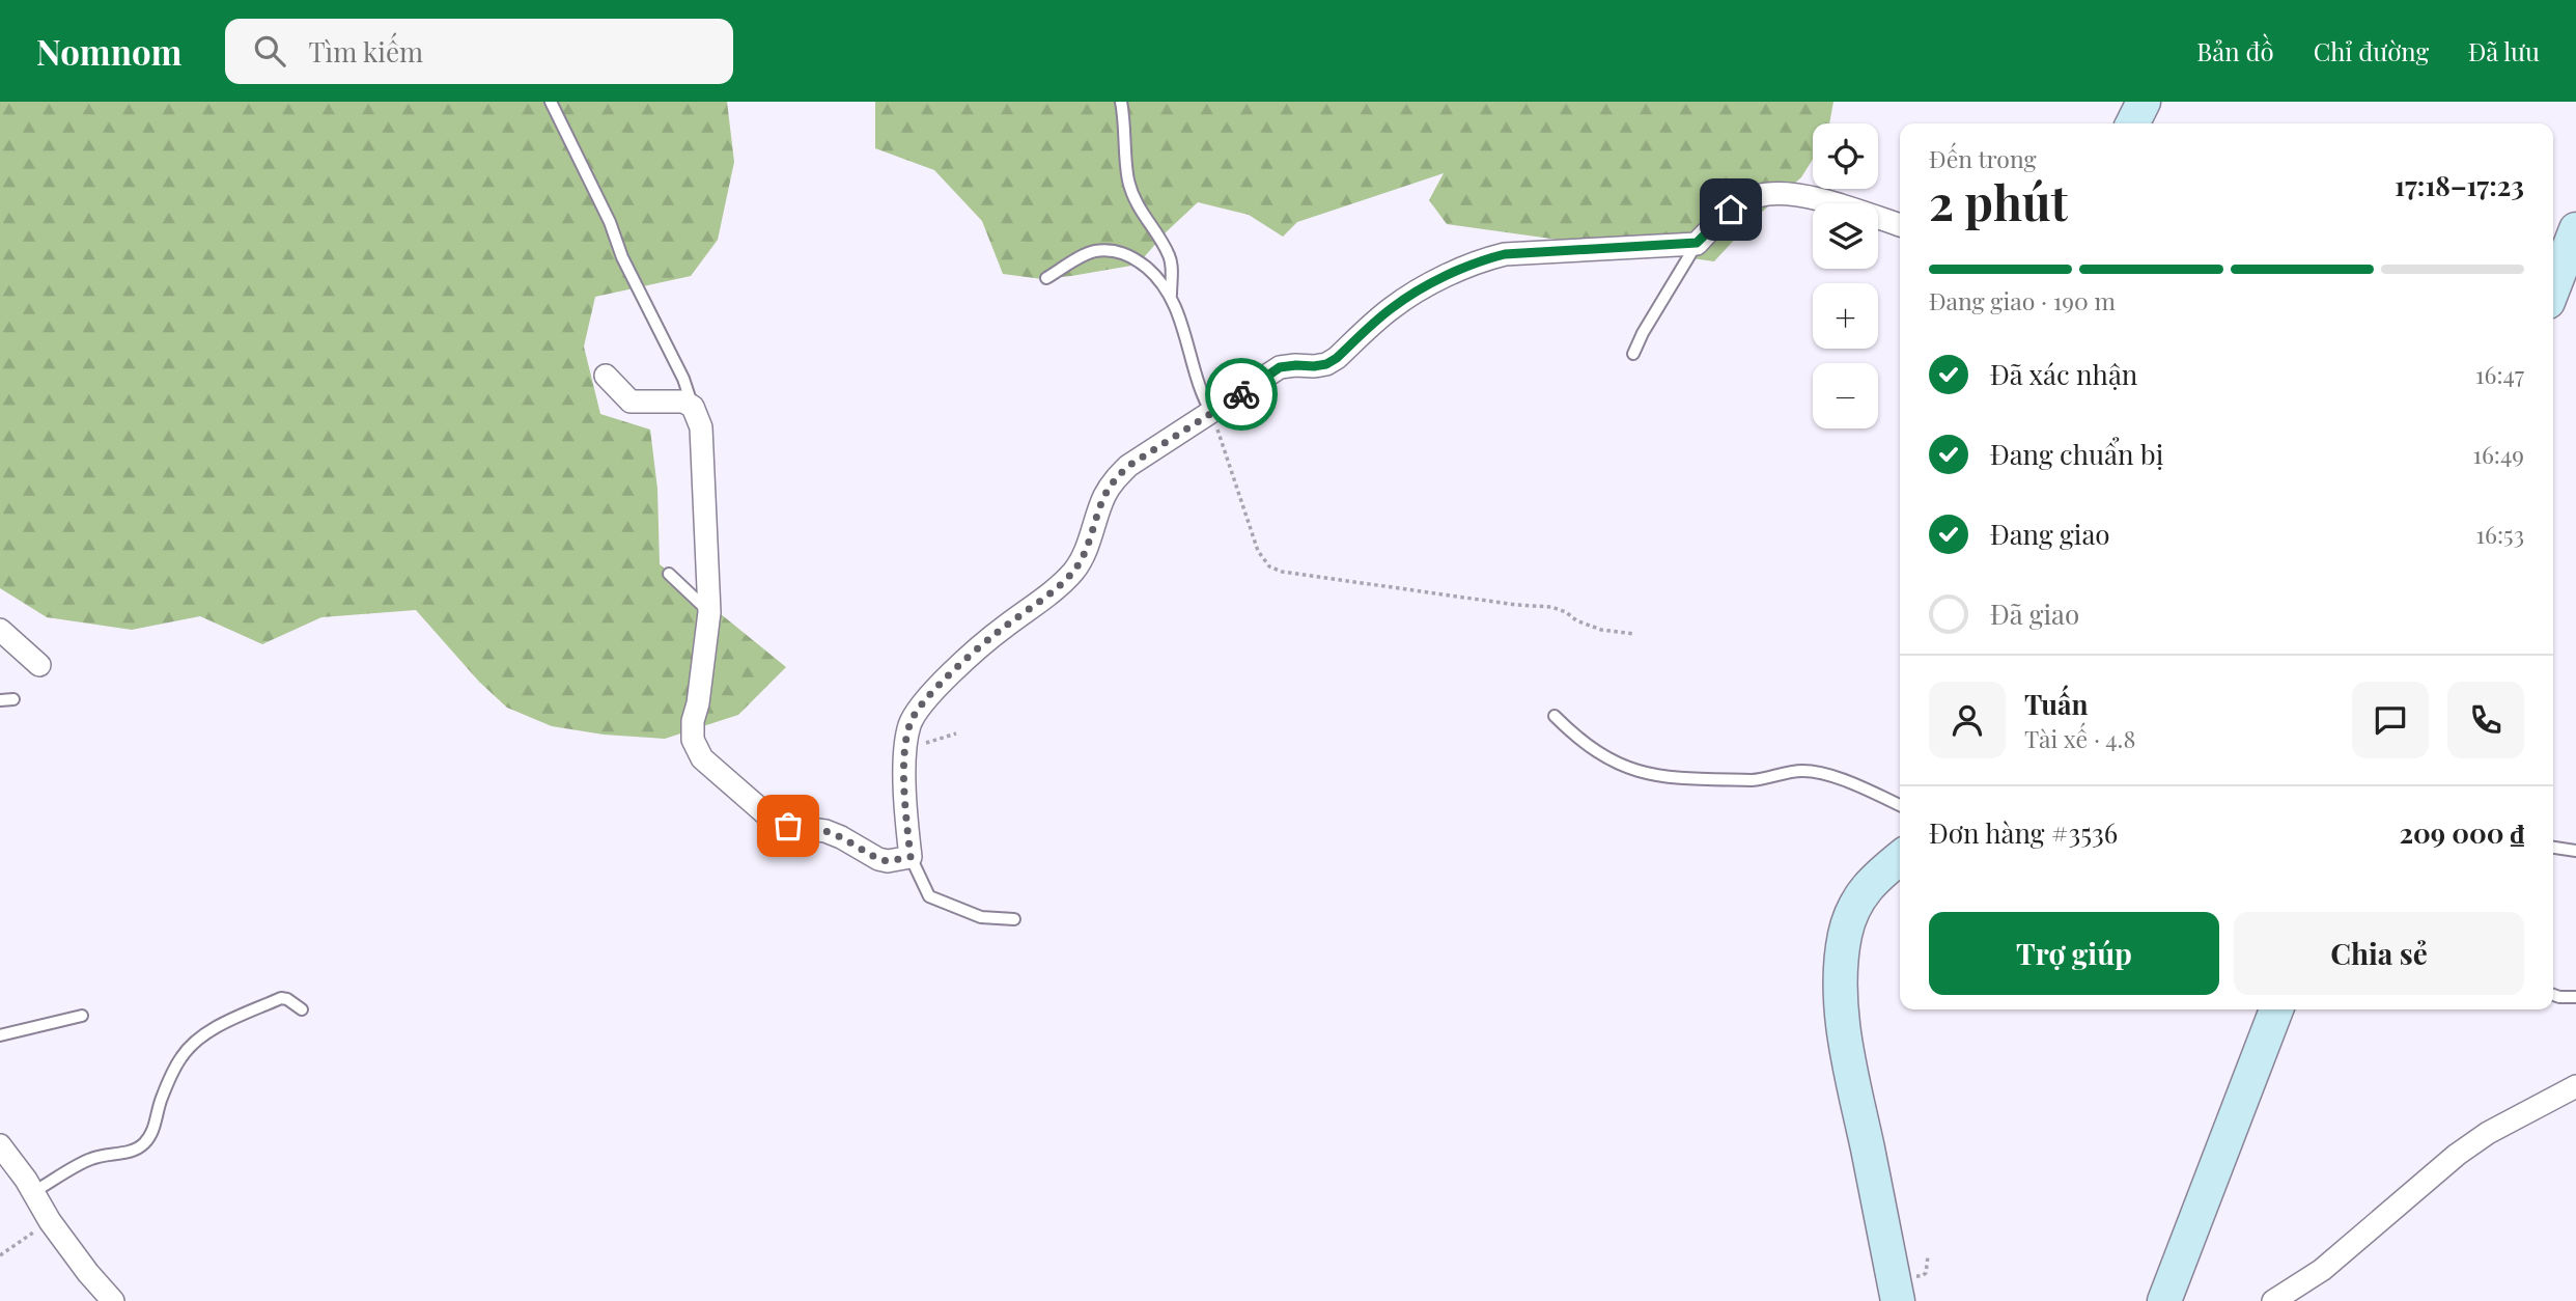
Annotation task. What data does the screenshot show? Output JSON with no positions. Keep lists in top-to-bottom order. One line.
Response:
{"page":{"header":"Nomnom","search":"Tìm kiếm","nav":["Bản đồ","Chỉ đường","Đã lưu"],"map_buttons":["+","−"],"heading":["2 phút","Đến trong","17:18–17:23"],"panel":["Tuấn","Tài xế · 4.8","Đơn hàng #3536","209 000 ₫"],"bar":"Đang giao · 190 m","list":[["Đã xác nhận","16:47"],["Đang chuẩn bị","16:49"],["Đang giao","16:53"],"Đã giao"],"buttons":["Trợ giúp","Chia sẻ"]}}
